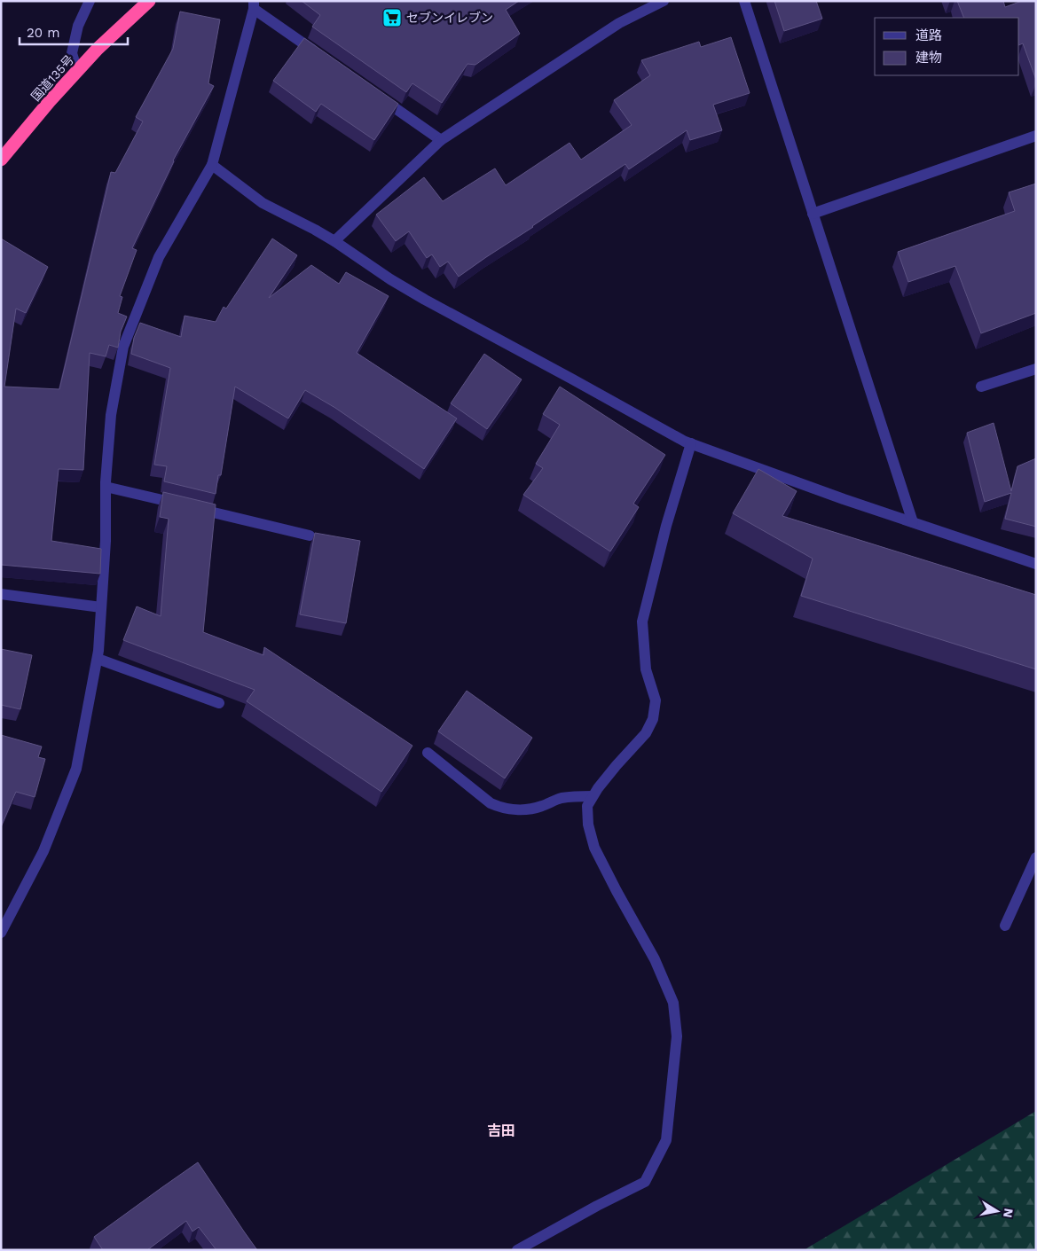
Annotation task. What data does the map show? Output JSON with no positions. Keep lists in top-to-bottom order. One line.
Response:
{"streets":{"highway":["国道135号"]},"districts":["吉田"],"places":{"supermarket":["セブンイレブン"]},"legend":["道路","建物"],"scale_bar":"20 m","north":"right"}
